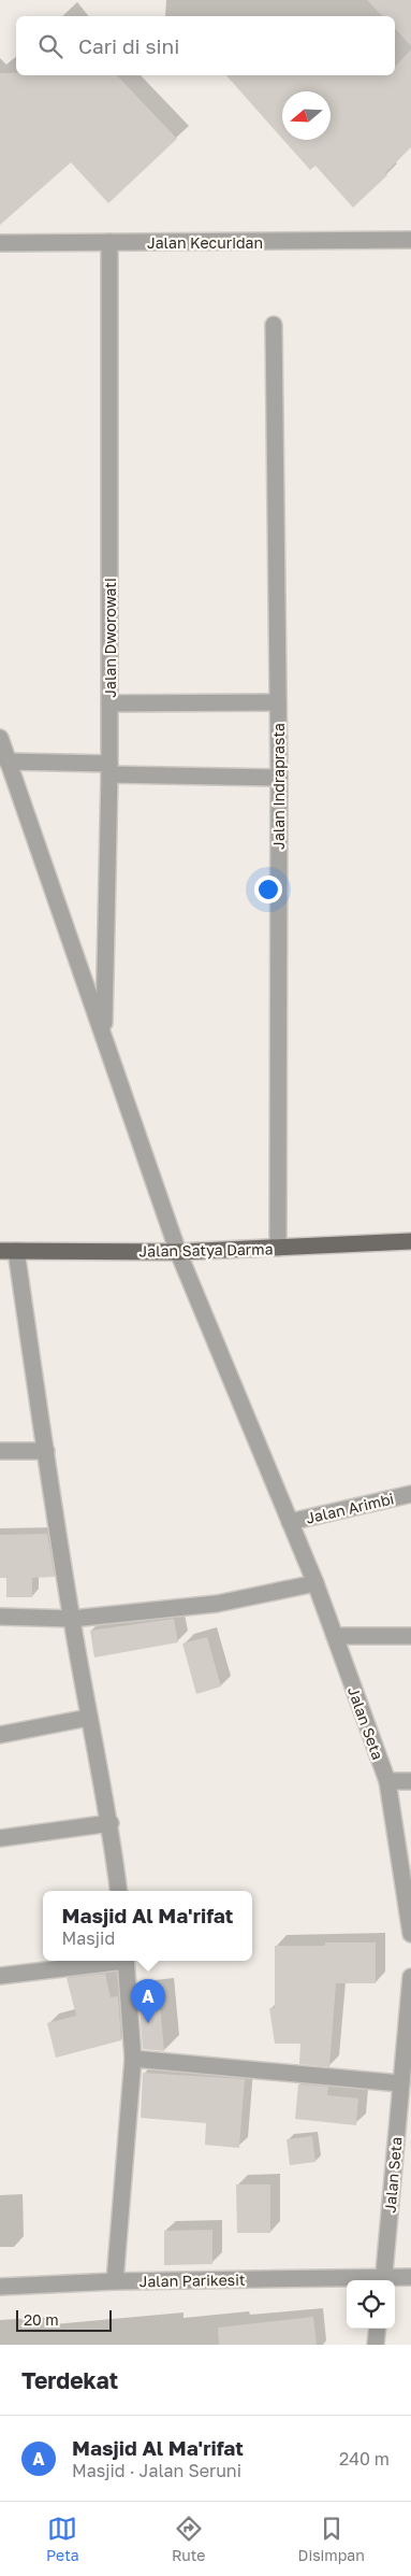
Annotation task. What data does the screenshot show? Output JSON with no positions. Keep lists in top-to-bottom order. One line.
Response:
{"streets":{"main road":["Jalan Satya Darma"],"street":["Jalan Kecuridan","Jalan Dworowati","Jalan Indraprasta","Jalan Arimbi","Jalan Seta","Jalan Parikesit"]},"crossings":[["Jalan Kecuridan","Jalan Dworowati"],["Jalan Dworowati","Jalan Seta"],["Jalan Indraprasta","Jalan Satya Darma"],["Jalan Satya Darma","Jalan Seta"],["Jalan Arimbi","Jalan Seta"],["Jalan Seta","Jalan Parikesit"]],"scale_bar":"20 m","north":"left","page":{"search":"Cari di sini","popup":["Masjid Al Ma'rifat","Masjid"],"pins":"A","scale":"20 m","heading":"Terdekat","list":[{"mark":"A","name":"Masjid Al Ma'rifat","note":"Masjid · Jalan Seruni","value":"240 m"}],"nav":["Peta","Rute","Disimpan"]}}
